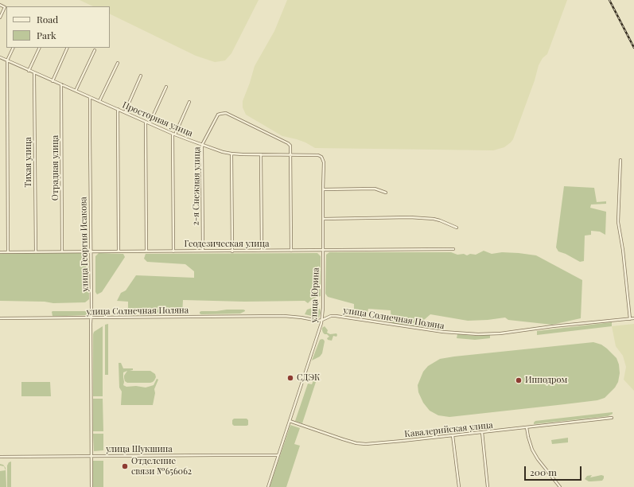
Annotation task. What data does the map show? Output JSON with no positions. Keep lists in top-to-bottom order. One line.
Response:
{"streets":{"street":["Просторная улица","Тихая улица","Отрадная улица","2-я Снежная улица","улица Георгия Исакова","Геодезическая улица","улица Юрина","улица Солнечная Поляна","Кавалерийская улица","улица Шукшина"]},"crossings":[["Просторная улица","Тихая улица"],["Просторная улица","Отрадная улица"],["Просторная улица","2-я Снежная улица"],["Просторная улица","улица Георгия Исакова"],["Просторная улица","улица Юрина"],["Тихая улица","Геодезическая улица"],["Отрадная улица","Геодезическая улица"],["2-я Снежная улица","Геодезическая улица"],["улица Георгия Исакова","Геодезическая улица"],["улица Георгия Исакова","улица Солнечная Поляна"],["улица Георгия Исакова","улица Шукшина"],["Геодезическая улица","улица Юрина"],["улица Юрина","улица Солнечная Поляна"],["улица Юрина","Кавалерийская улица"],["улица Юрина","улица Шукшина"]],"places":["СДЭК","Ипподром","Отделение связи №656062"],"legend":["Road","Park"],"scale_bar":"200 m"}
